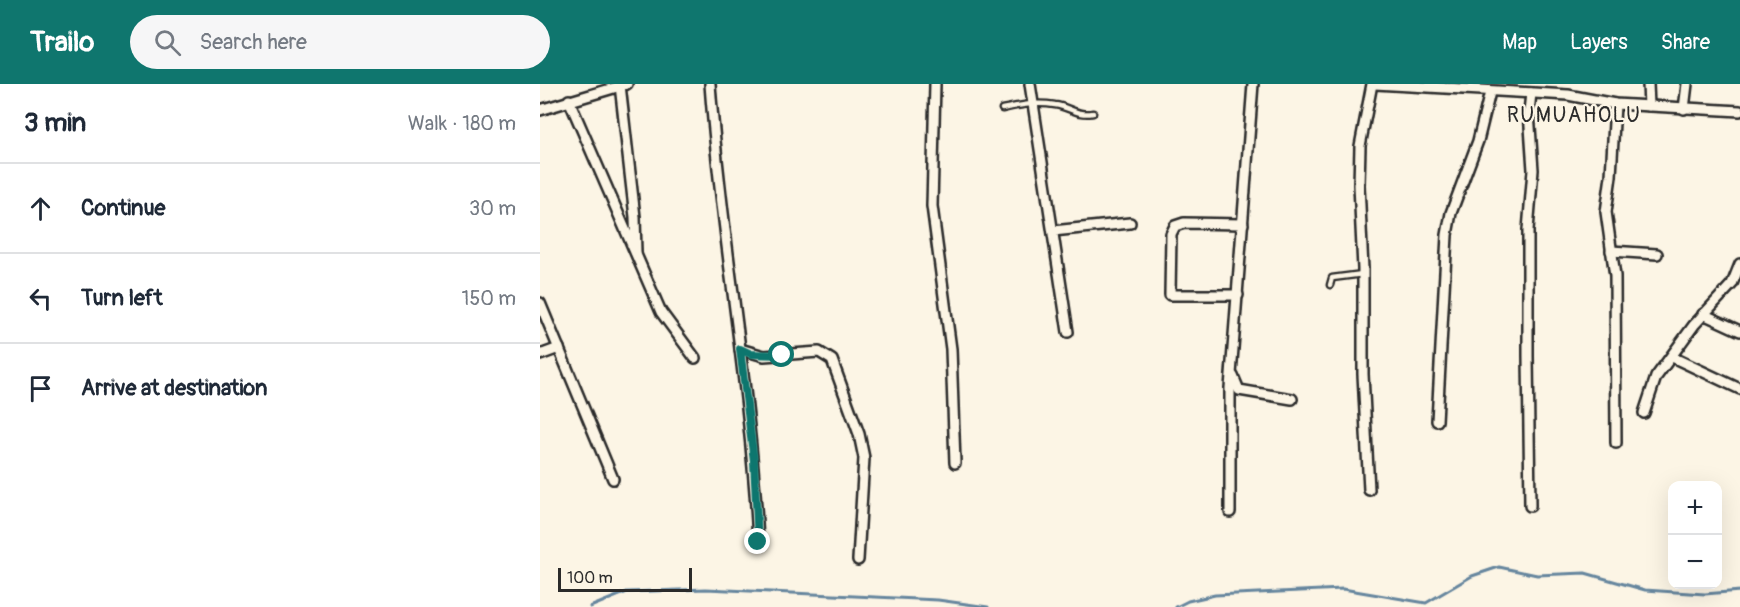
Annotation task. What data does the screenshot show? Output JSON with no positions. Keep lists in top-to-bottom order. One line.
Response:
{"districts":["RUMUAHOLU"],"scale_bar":"100 m","page":{"header":"Trailo","search":"Search here","nav":["Map","Layers","Share"],"heading":["3 min","Walk · 180 m"],"list":[["Continue","30 m"],["Turn left","150 m"],"Arrive at destination"],"map_buttons":["+","−"],"scale":"100 m"}}
